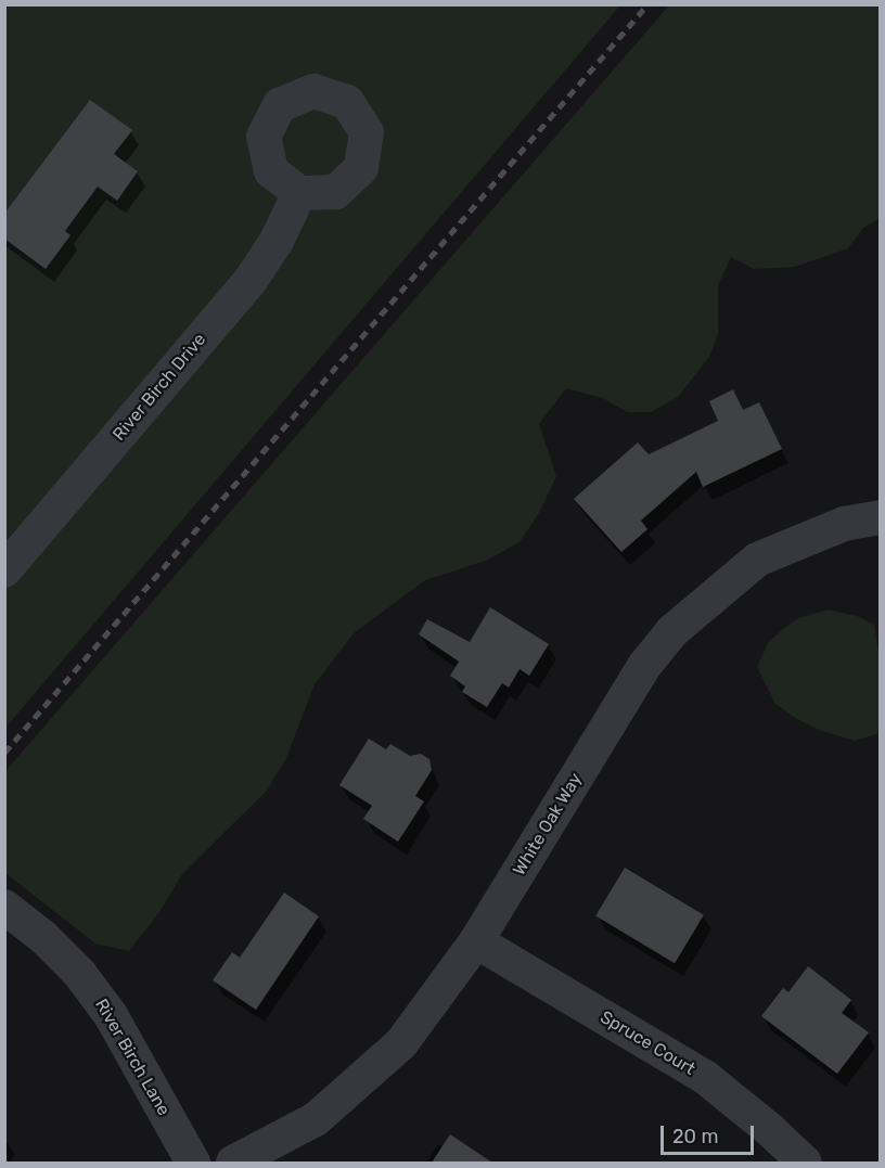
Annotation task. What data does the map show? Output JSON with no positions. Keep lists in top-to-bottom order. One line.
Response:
{"streets":{"street":["River Birch Drive","White Oak Way","Spruce Court","River Birch Lane"]},"crossings":[["White Oak Way","Spruce Court"]],"scale_bar":"20 m"}
